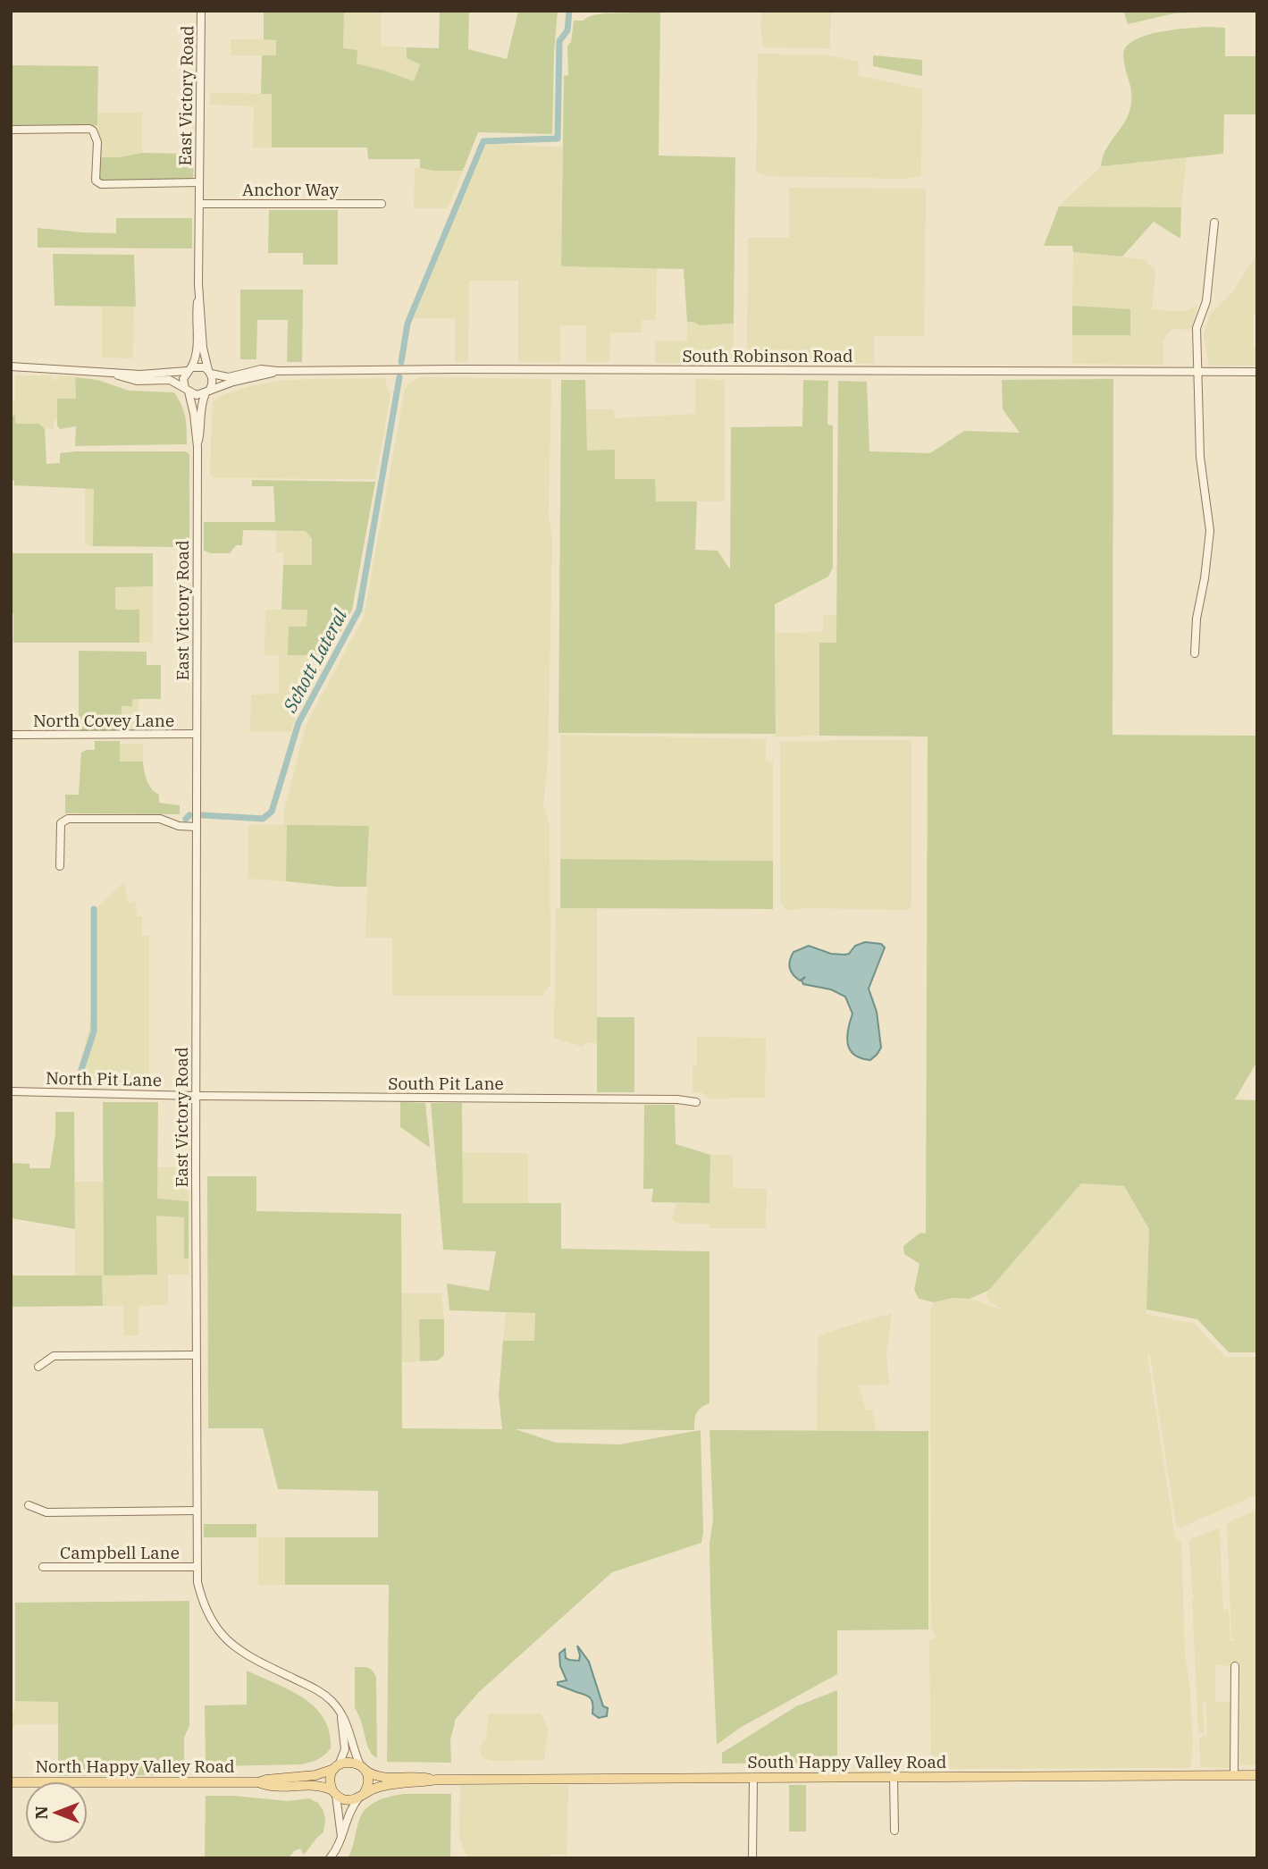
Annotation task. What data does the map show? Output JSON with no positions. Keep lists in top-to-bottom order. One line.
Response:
{"streets":{"main road":["South Happy Valley Road","North Happy Valley Road"],"street":["East Victory Road","Anchor Way","South Robinson Road","North Covey Lane","North Pit Lane","South Pit Lane","Campbell Lane"]},"crossings":[["East Victory Road","Anchor Way"],["East Victory Road","South Robinson Road"],["East Victory Road","North Covey Lane"],["East Victory Road","North Pit Lane"],["East Victory Road","South Pit Lane"],["East Victory Road","Campbell Lane"],["East Victory Road","North Happy Valley Road"],["North Pit Lane","South Pit Lane"]],"water":["Schott Lateral"],"north":"left"}
